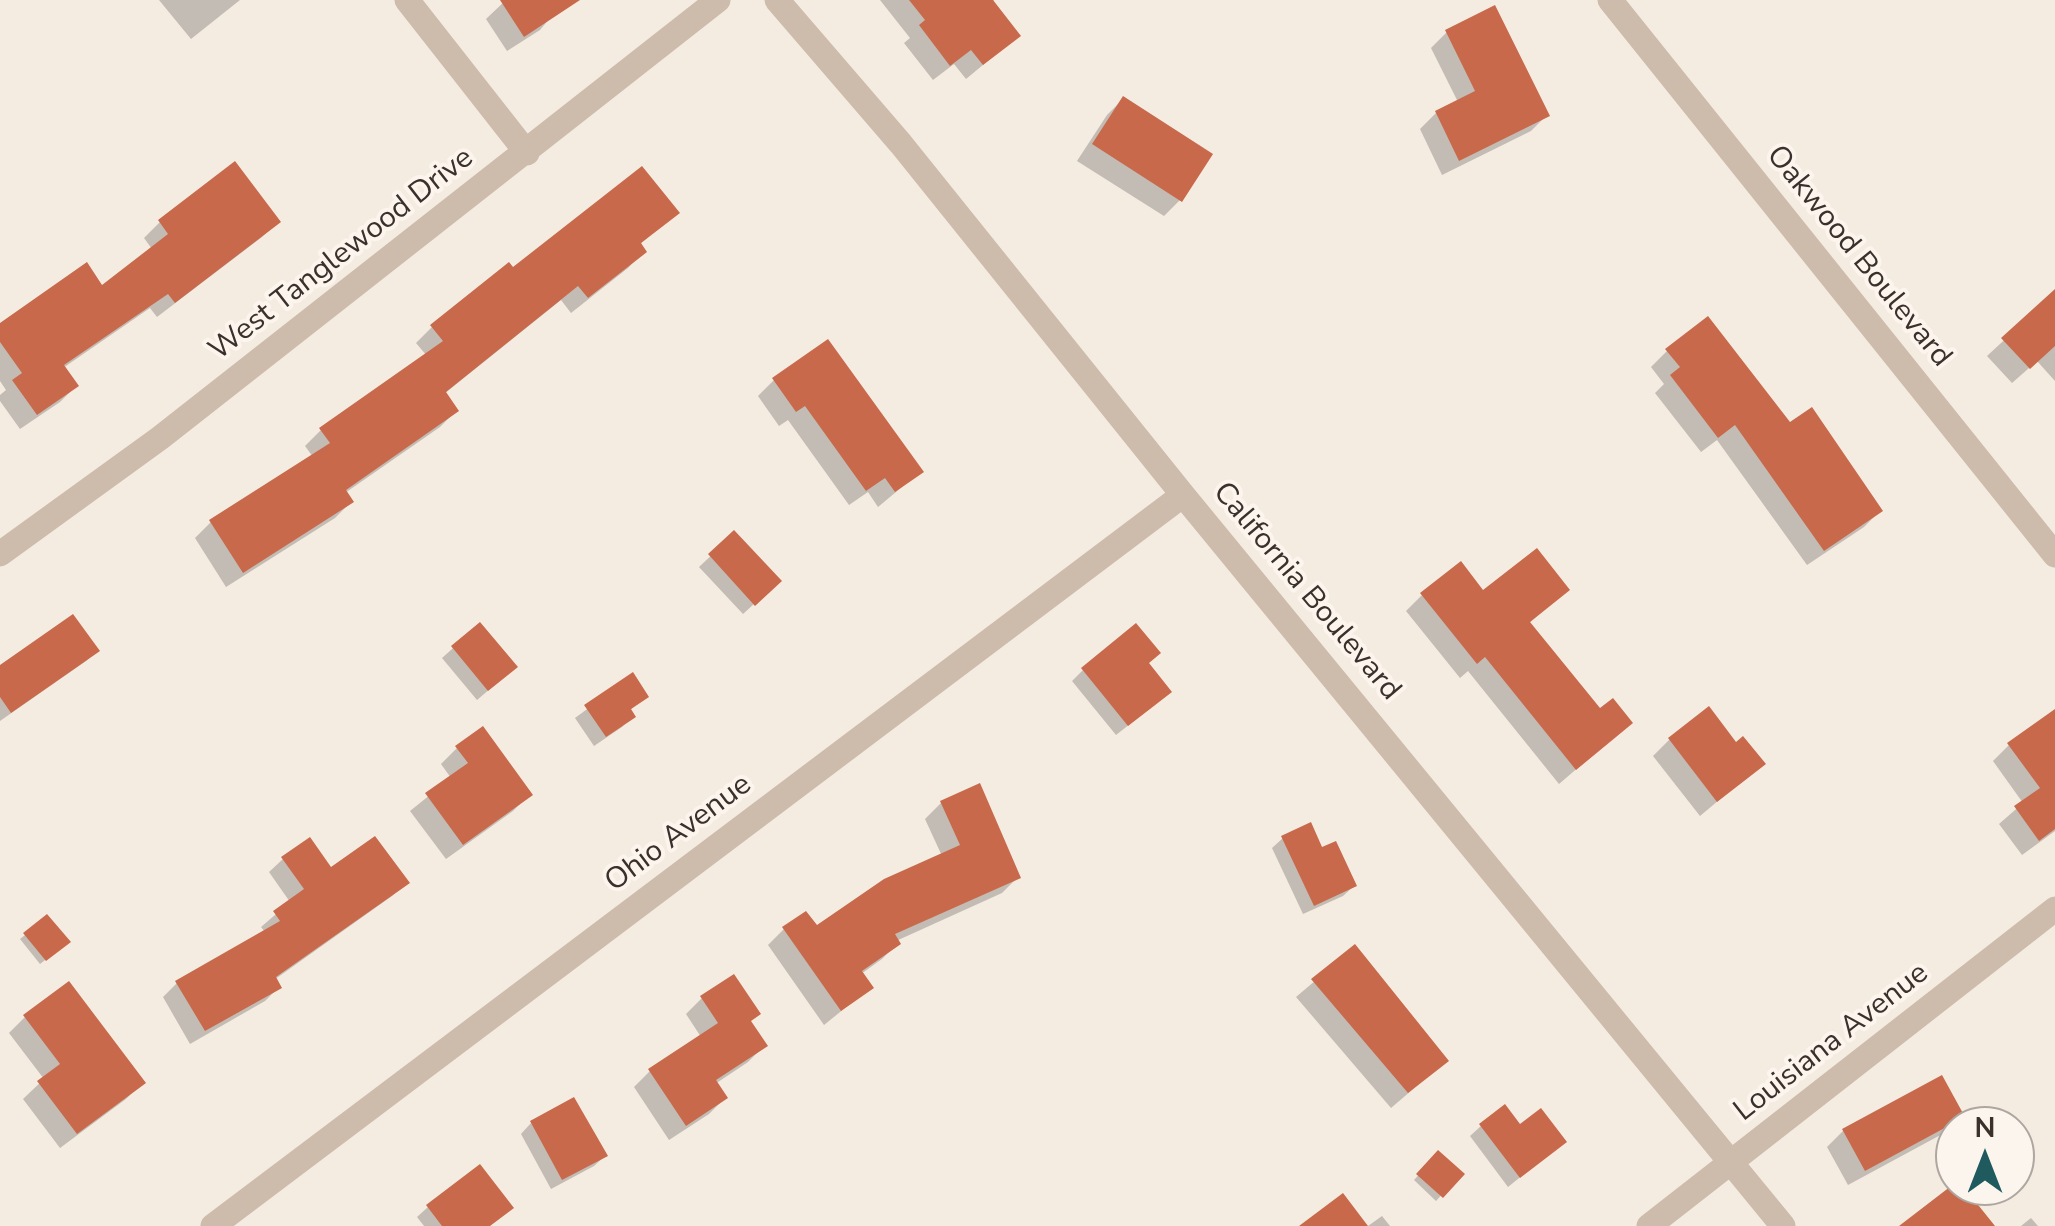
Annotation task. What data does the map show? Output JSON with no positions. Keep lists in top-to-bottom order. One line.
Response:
{"streets":{"street":["West Tanglewood Drive","Oakwood Boulevard","California Boulevard","Ohio Avenue","Louisiana Avenue"]},"crossings":[["California Boulevard","Ohio Avenue"],["California Boulevard","Louisiana Avenue"]],"north":"top"}
